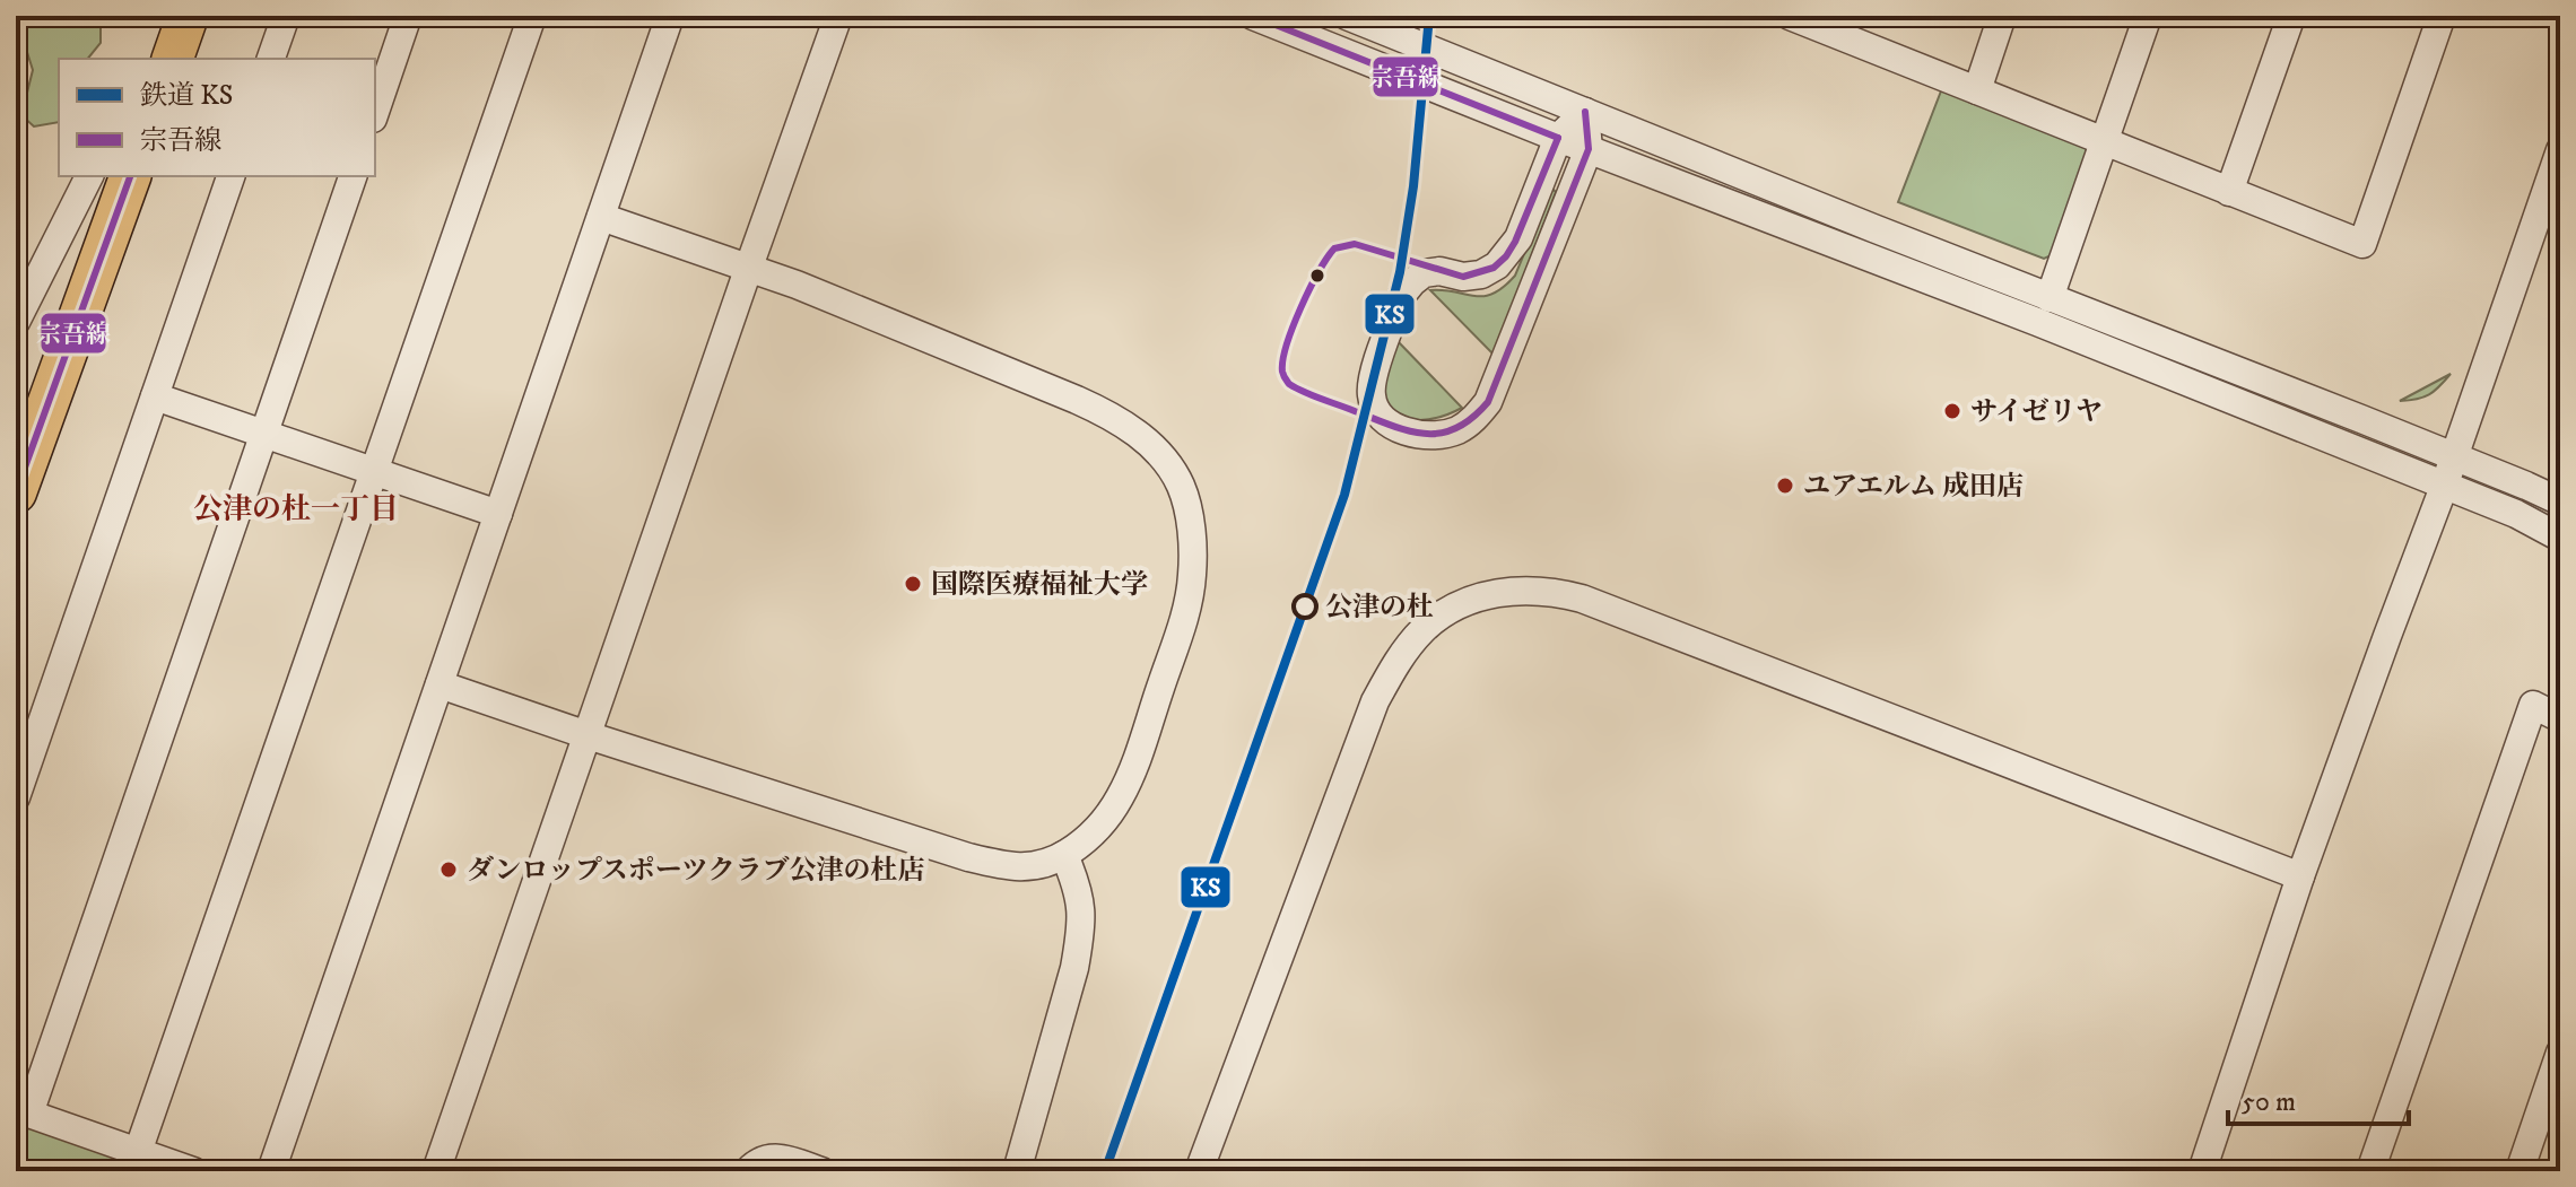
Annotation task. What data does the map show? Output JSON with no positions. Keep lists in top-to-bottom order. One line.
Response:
{"districts":["公津の杜一丁目"],"places":["サイゼリヤ","ユアエルム 成田店","国際医療福祉大学","公津の杜","ダンロップスポーツクラブ公津の杜店"],"lines":["rail line KS","transit line 宗吾線"],"legend":["鉄道 KS","宗吾線"],"scale_bar":"50 m"}
